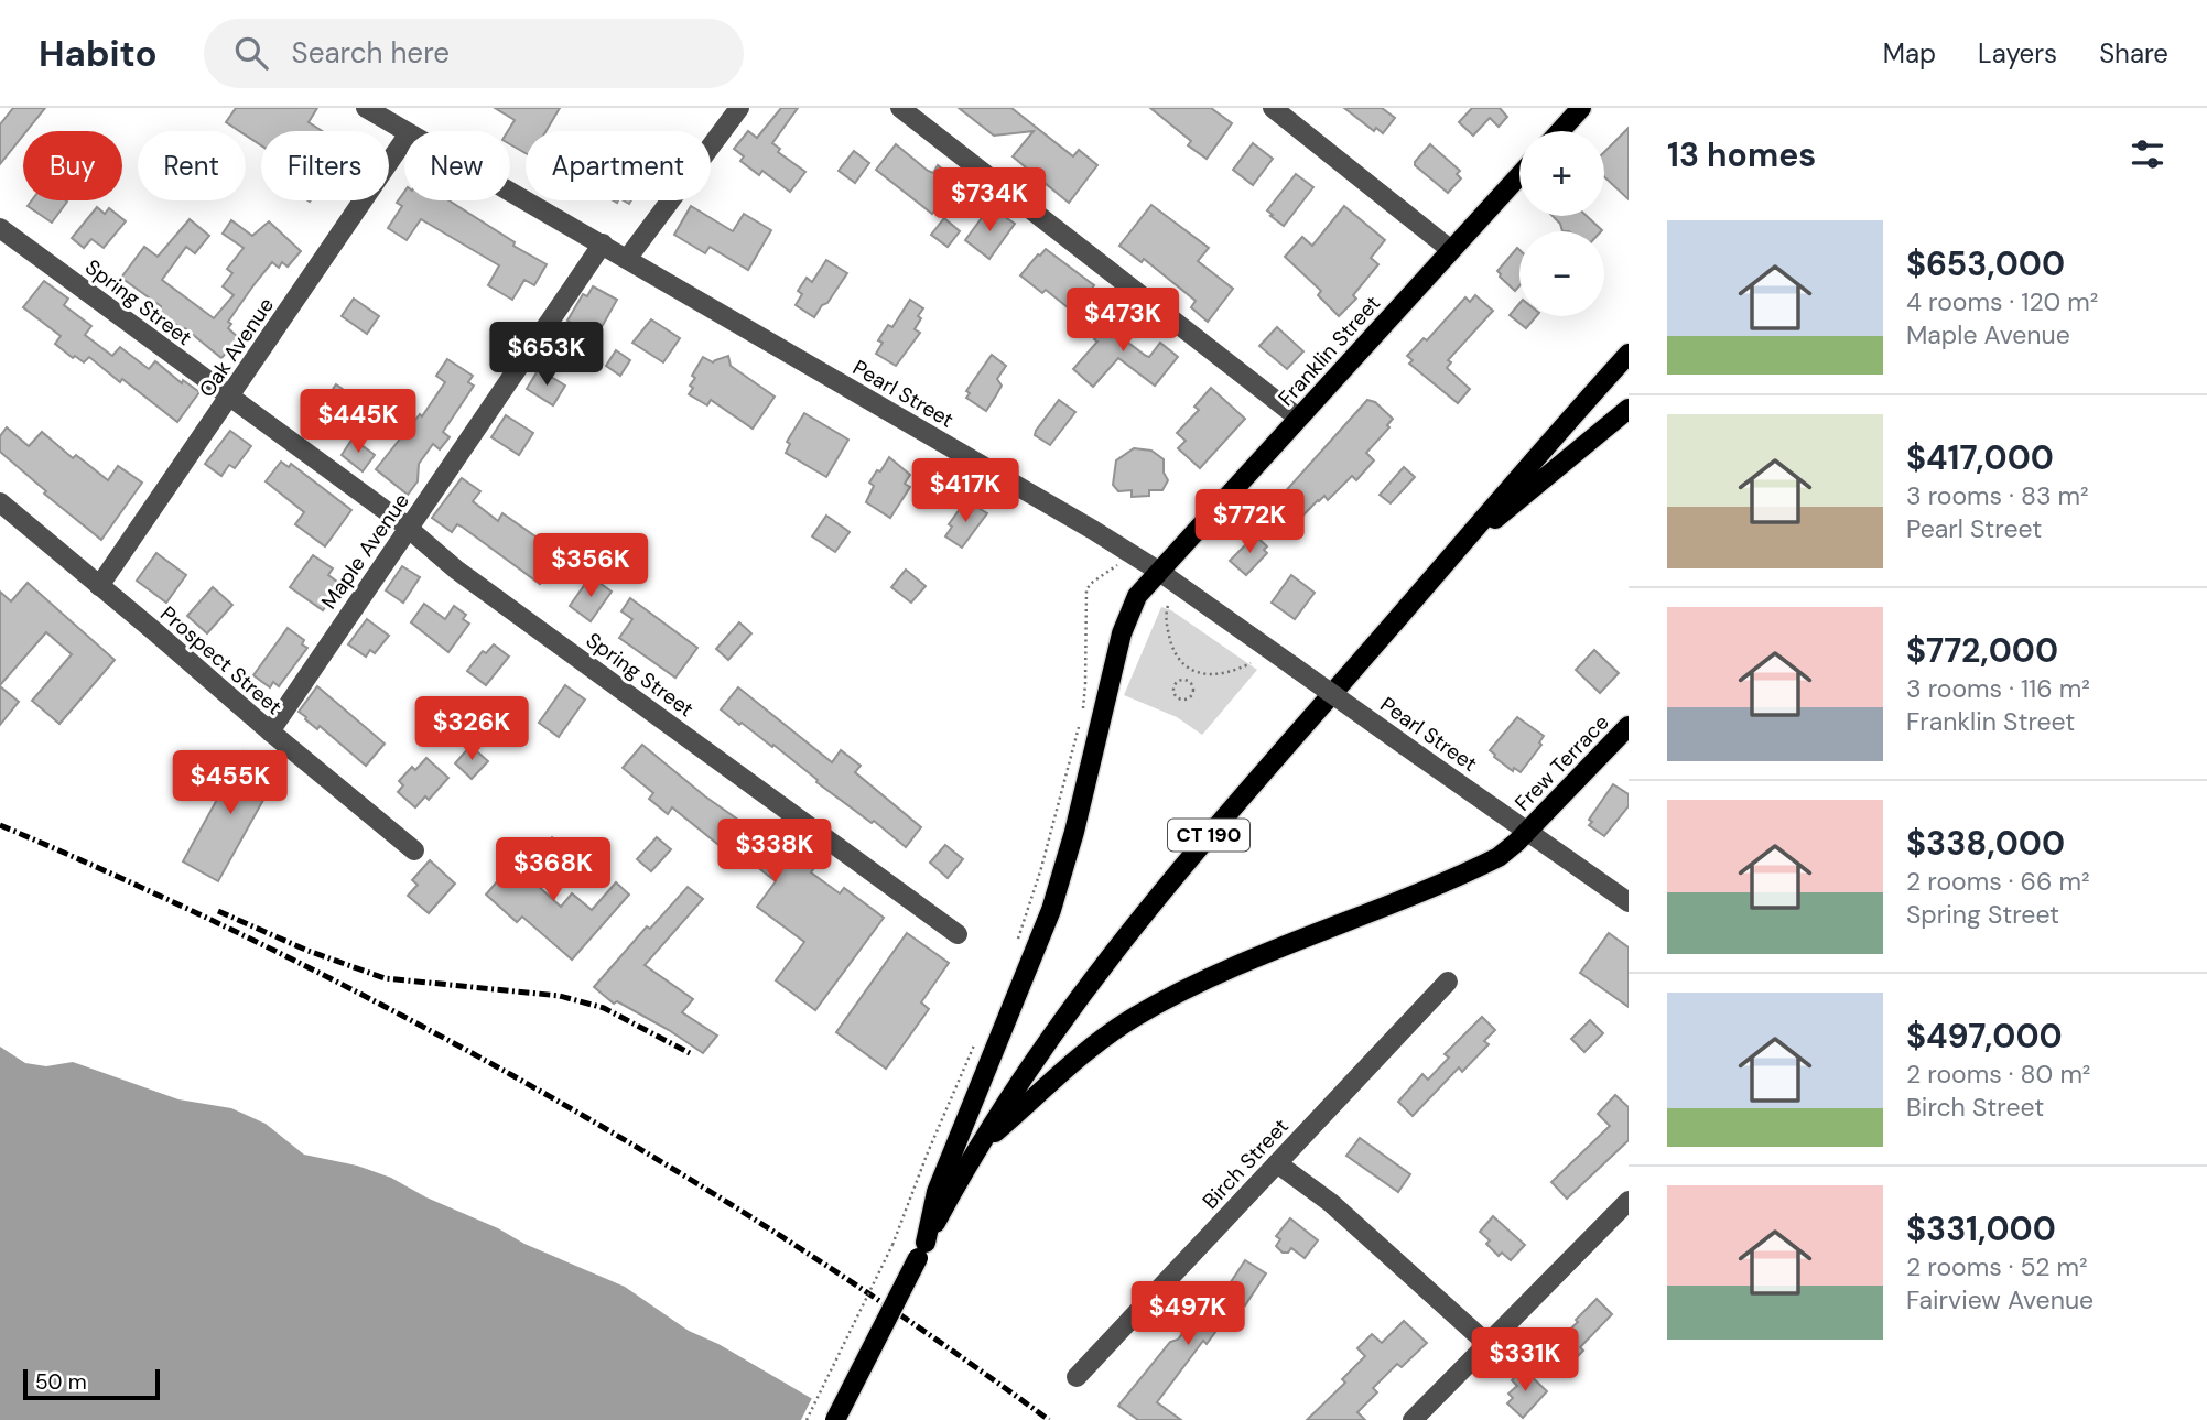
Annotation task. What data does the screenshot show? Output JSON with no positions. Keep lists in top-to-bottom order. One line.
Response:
{"streets":{"main road":["Franklin Street","Frew Terrace","CT 190"],"street":["Spring Street","Oak Avenue","Pearl Street","Maple Avenue","Prospect Street","Birch Street"]},"crossings":[["Spring Street","Oak Avenue"],["Spring Street","Maple Avenue"],["Oak Avenue","Prospect Street"],["Franklin Street","Pearl Street"],["Franklin Street","CT 190"],["Pearl Street","Maple Avenue"],["Pearl Street","Frew Terrace"],["Maple Avenue","Prospect Street"],["Frew Terrace","CT 190"]],"scale_bar":"50 m","page":{"header":"Habito","search":"Search here","nav":["Map","Layers","Share"],"heading":"13 homes","map_buttons":["+","−"],"chip":["Buy","Rent","Filters","New","Apartment"],"price":["$734K","$473K","$653K","$445K","$417K","$772K","$356K","$326K","$455K","$338K","$368K","$497K","$331K"],"list":[{"name":"$653,000","note":"4 rooms · 120 m² · Maple Avenue"},{"name":"$417,000","note":"3 rooms · 83 m² · Pearl Street"},{"name":"$772,000","note":"3 rooms · 116 m² · Franklin Street"},{"name":"$338,000","note":"2 rooms · 66 m² · Spring Street"},{"name":"$497,000","note":"2 rooms · 80 m² · Birch Street"},{"name":"$331,000","note":"2 rooms · 52 m² · Fairview Avenue"}],"scale":"50 m"}}
